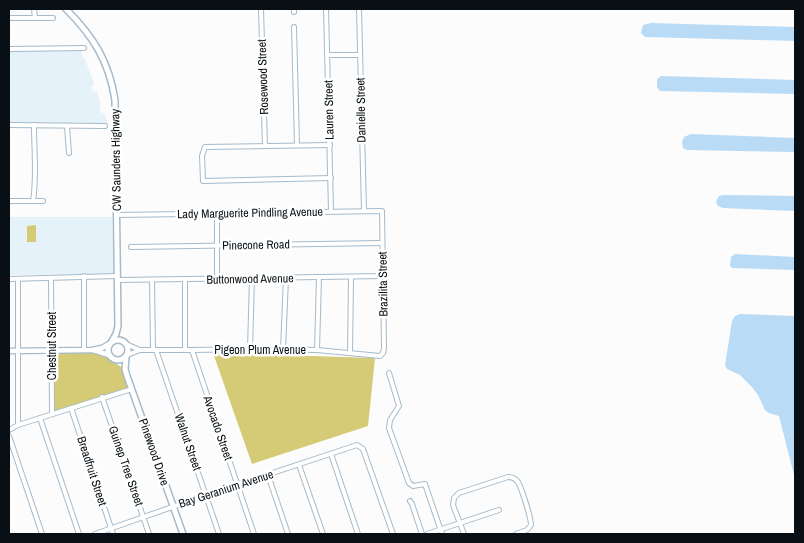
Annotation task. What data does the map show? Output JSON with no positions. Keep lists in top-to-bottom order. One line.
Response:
{"streets":{"main road":["CW Saunders Highway","Pinewood Drive"],"street":["Rosewood Street","Lauren Street","Danielle Street","Lady Marguerite Pindling Avenue","Pinecone Road","Buttonwood Avenue","Brazilita Street","Chestnut Street","Pigeon Plum Avenue","Avocado Street","Walnut Street","Guinep Tree Street","Breadfruit Street","Bay Geranium Avenue"]},"crossings":[["Lauren Street","Lady Marguerite Pindling Avenue"],["Danielle Street","Lady Marguerite Pindling Avenue"],["CW Saunders Highway","Lady Marguerite Pindling Avenue"],["CW Saunders Highway","Buttonwood Avenue"],["CW Saunders Highway","Pigeon Plum Avenue"],["CW Saunders Highway","Pinewood Drive"],["Lady Marguerite Pindling Avenue","Brazilita Street"],["Pinecone Road","Brazilita Street"],["Buttonwood Avenue","Brazilita Street"],["Buttonwood Avenue","Chestnut Street"],["Buttonwood Avenue","Walnut Street"],["Brazilita Street","Pigeon Plum Avenue"],["Pigeon Plum Avenue","Avocado Street"],["Pigeon Plum Avenue","Walnut Street"],["Pigeon Plum Avenue","Pinewood Drive"],["Avocado Street","Bay Geranium Avenue"],["Walnut Street","Bay Geranium Avenue"],["Pinewood Drive","Bay Geranium Avenue"],["Guinep Tree Street","Bay Geranium Avenue"],["Breadfruit Street","Bay Geranium Avenue"]]}
